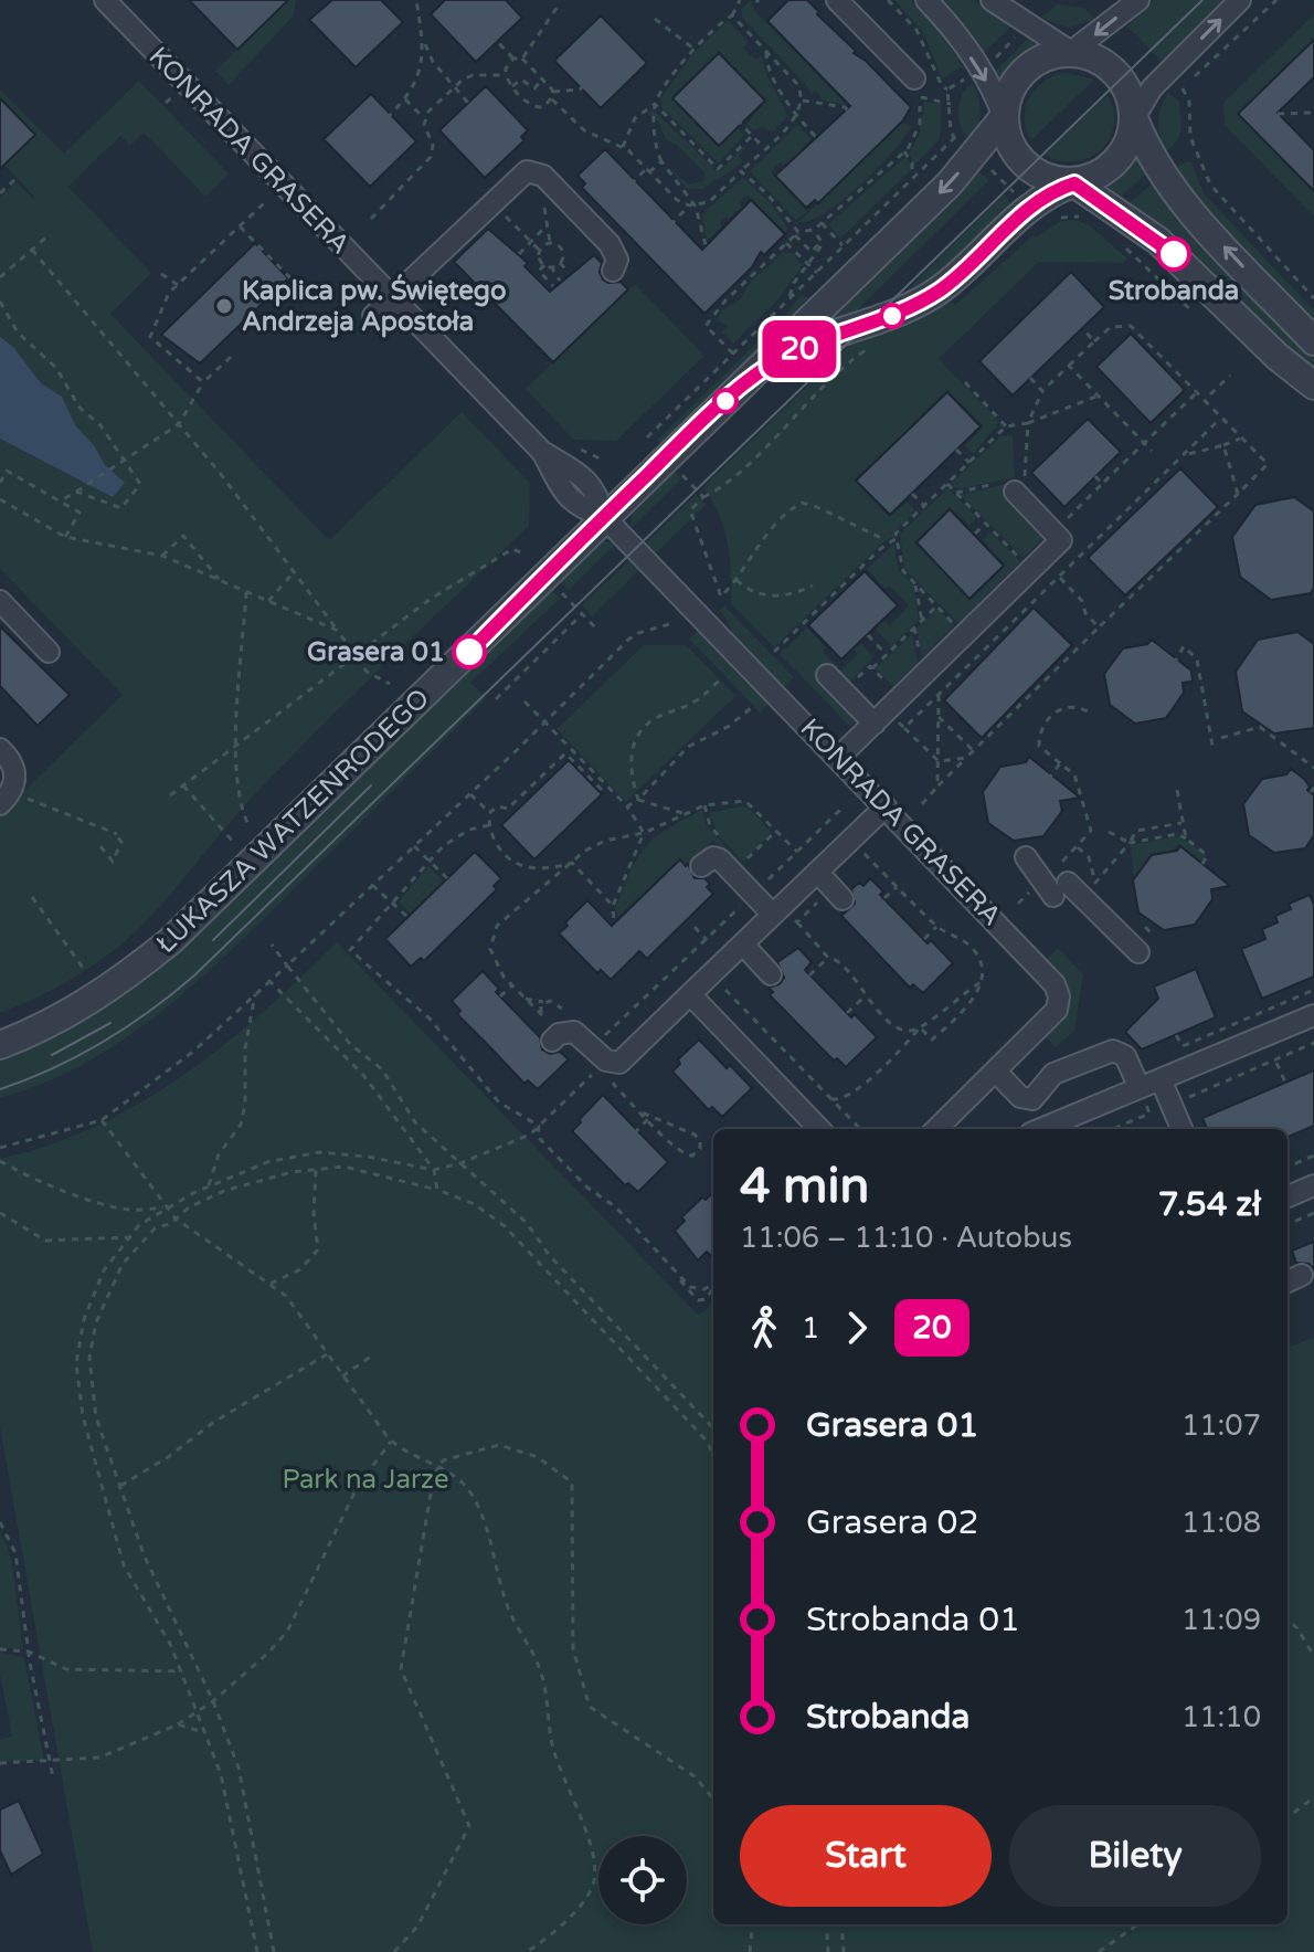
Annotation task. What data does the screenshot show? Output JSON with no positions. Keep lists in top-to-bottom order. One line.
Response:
{"streets":{"street":["KONRADA GRASERA","ŁUKASZA WATZENRODEGO"]},"crossings":[["KONRADA GRASERA","ŁUKASZA WATZENRODEGO"]],"parks":["Park na Jarze"],"places":["Strobanda","Kaplica pw. Świętego Andrzeja Apostoła","Grasera 01"],"lines":["bus line 20"],"page":{"on_map":"20","heading":["4 min","11:06 – 11:10 · Autobus","7.54 zł"],"legs":["1","20"],"list":[{"name":"Grasera 01","value":"11:07"},{"name":"Grasera 02","value":"11:08"},{"name":"Strobanda 01","value":"11:09"},{"name":"Strobanda","value":"11:10"}],"buttons":["Start","Bilety"]}}
